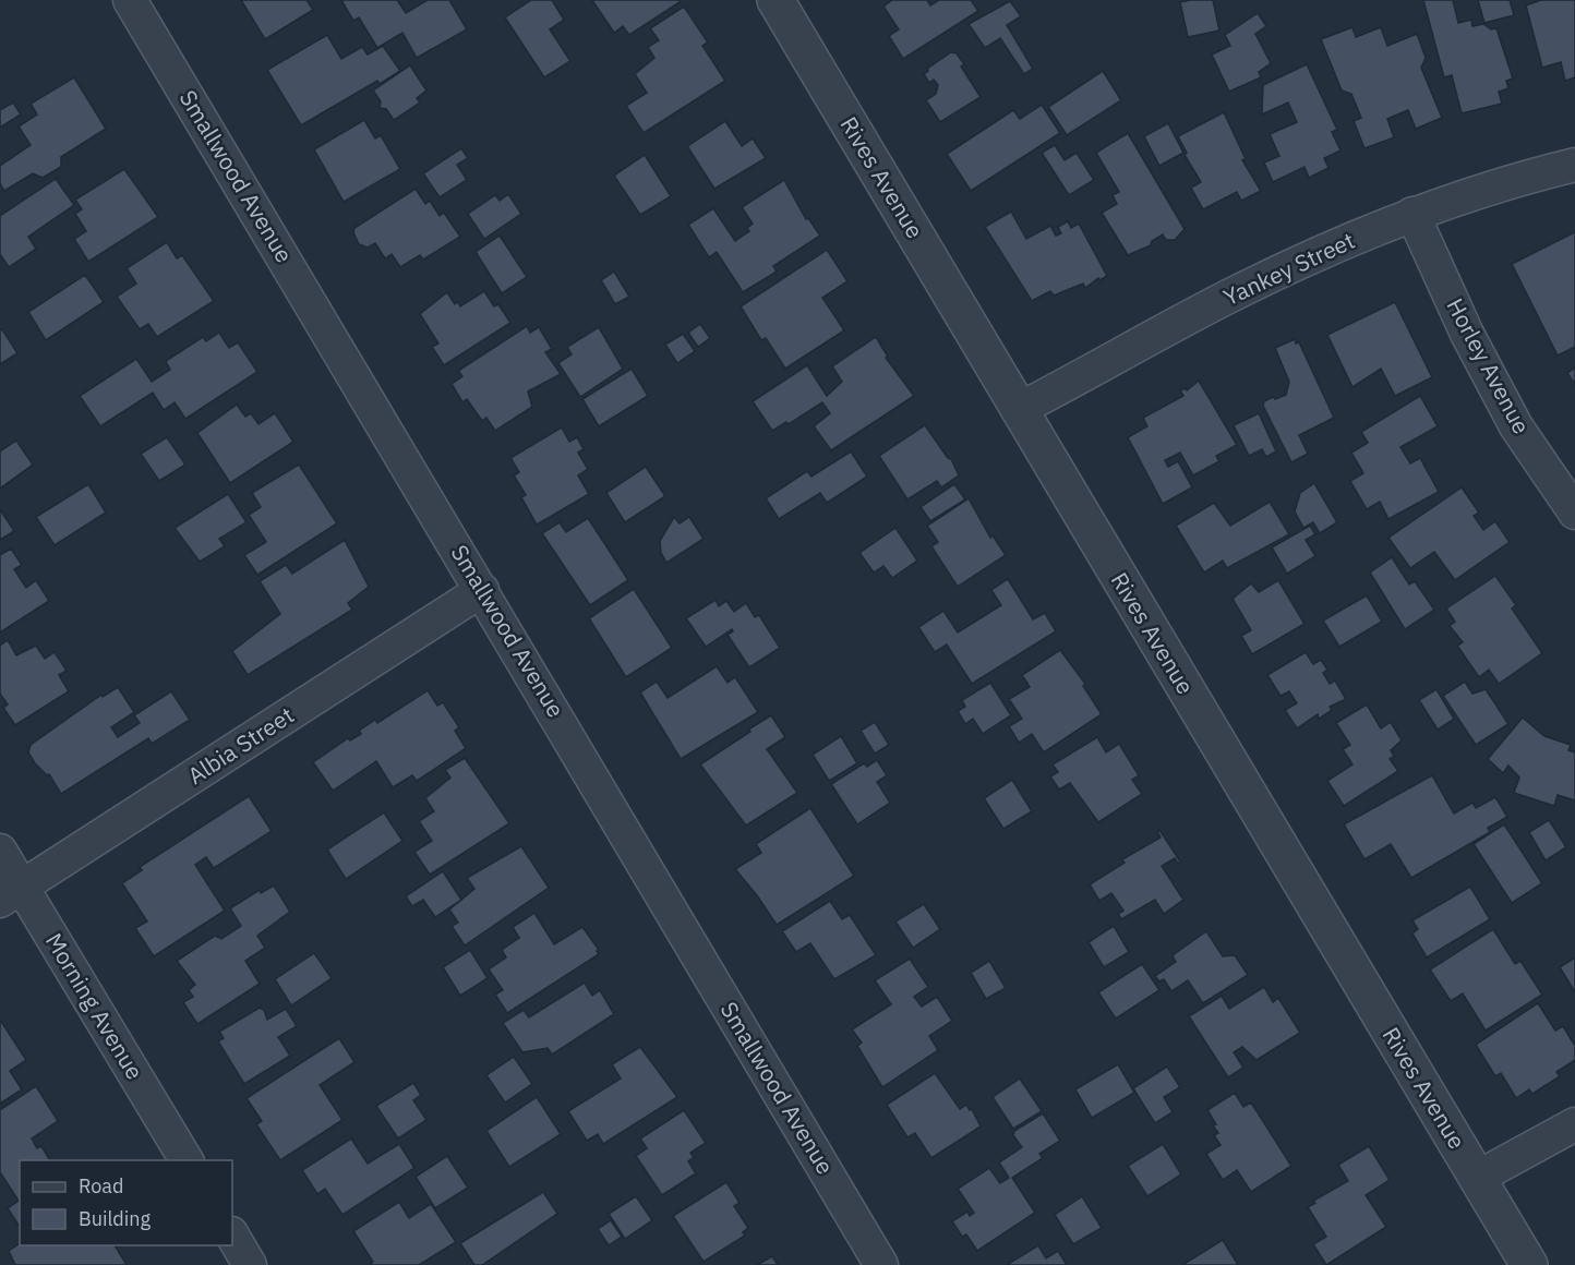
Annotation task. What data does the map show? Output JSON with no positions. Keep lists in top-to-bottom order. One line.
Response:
{"streets":{"street":["Smallwood Avenue","Rives Avenue","Yankey Street","Horley Avenue","Albia Street","Morning Avenue"]},"crossings":[["Smallwood Avenue","Albia Street"],["Rives Avenue","Yankey Street"],["Yankey Street","Horley Avenue"],["Albia Street","Morning Avenue"]],"legend":["Road","Building"]}
